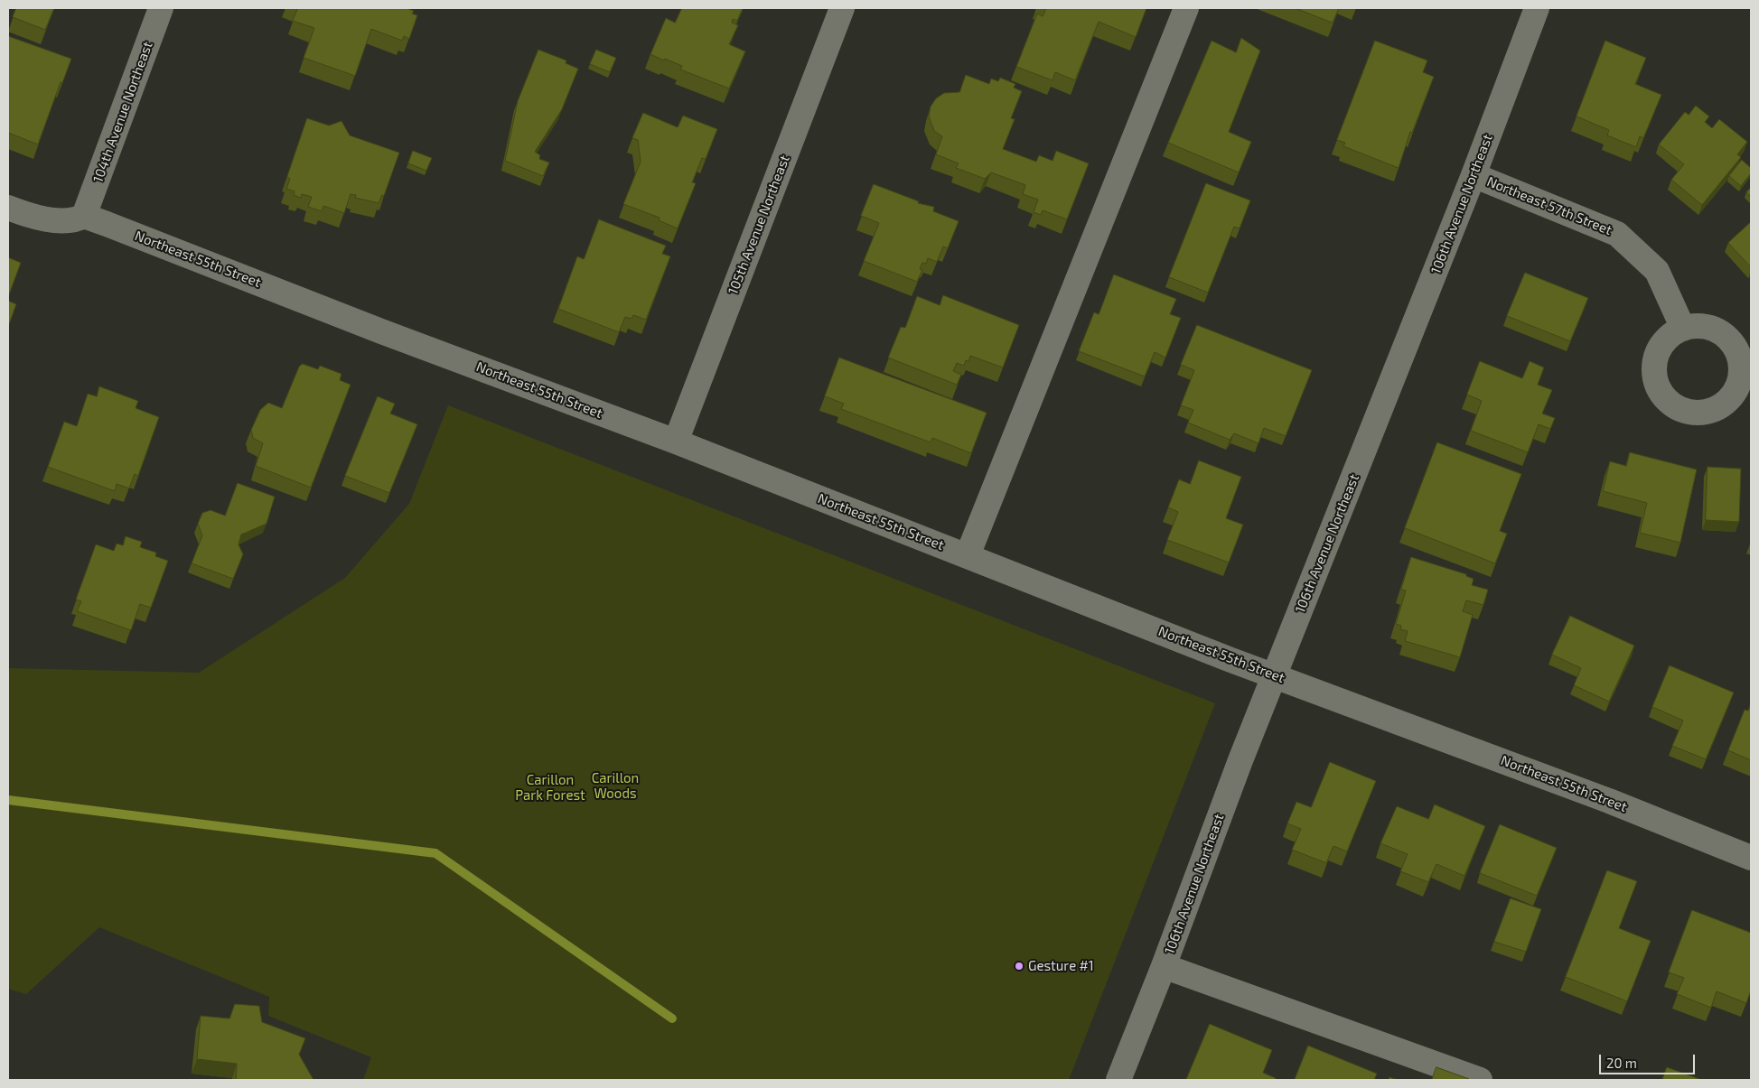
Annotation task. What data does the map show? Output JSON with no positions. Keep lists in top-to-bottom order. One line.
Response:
{"streets":{"street":["104th Avenue Northeast","106th Avenue Northeast","Northeast 57th Street","105th Avenue Northeast","Northeast 55th Street"]},"crossings":[["104th Avenue Northeast","Northeast 55th Street"],["106th Avenue Northeast","Northeast 57th Street"],["106th Avenue Northeast","Northeast 55th Street"],["105th Avenue Northeast","Northeast 55th Street"]],"parks":["Carillon Woods","Carillon Park Forest"],"places":["Gesture #1"],"scale_bar":"20 m"}
